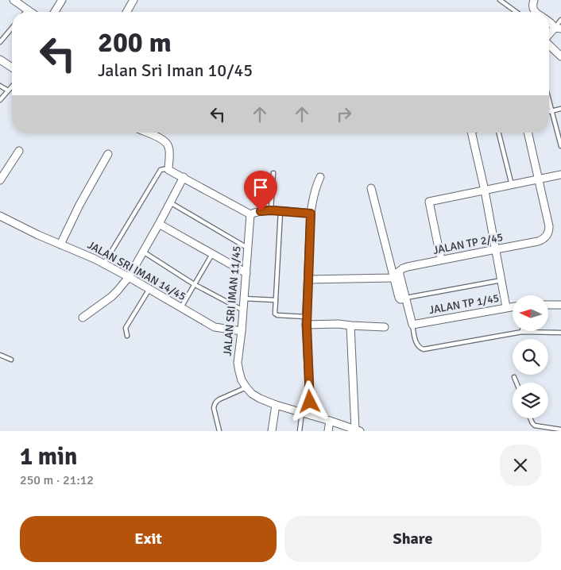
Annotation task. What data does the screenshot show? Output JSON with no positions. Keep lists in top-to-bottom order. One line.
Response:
{"streets":{"street":["JALAN TP 2/45","JALAN SRI IMAN 14/45","JALAN SRI IMAN 11/45","JALAN TP 1/45"]},"crossings":[["JALAN SRI IMAN 14/45","JALAN SRI IMAN 11/45"]],"north":"left","page":{"turn":["200 m","Jalan Sri Iman 10/45"],"heading":["1 min","250 m · 21:12"],"buttons":["Exit","Share"]}}
